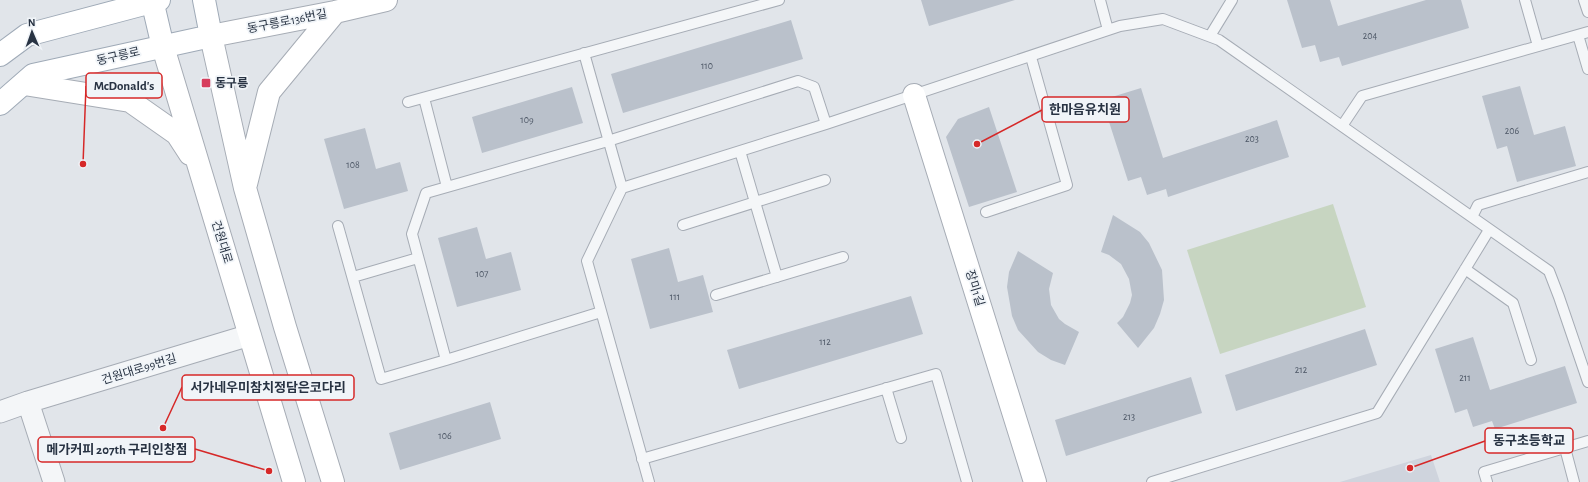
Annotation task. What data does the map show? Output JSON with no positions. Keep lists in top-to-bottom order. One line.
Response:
{"streets":{"street":["동구릉로136번길","동구릉로","건원대로","장미1길","건원대로99번길"]},"crossings":[["동구릉로136번길","동구릉로"],["동구릉로","건원대로"],["건원대로","건원대로99번길"]],"places":{"transit":["동구릉"],"other":["한마음유치원","McDonald's","서가네우미참치정담은코다리","동구초등학교","메가커피 207th 구리인창점"]},"house_numbers":["204","110","109","206","203","108","107","111","112","212","211","213","106"],"north":"top"}
